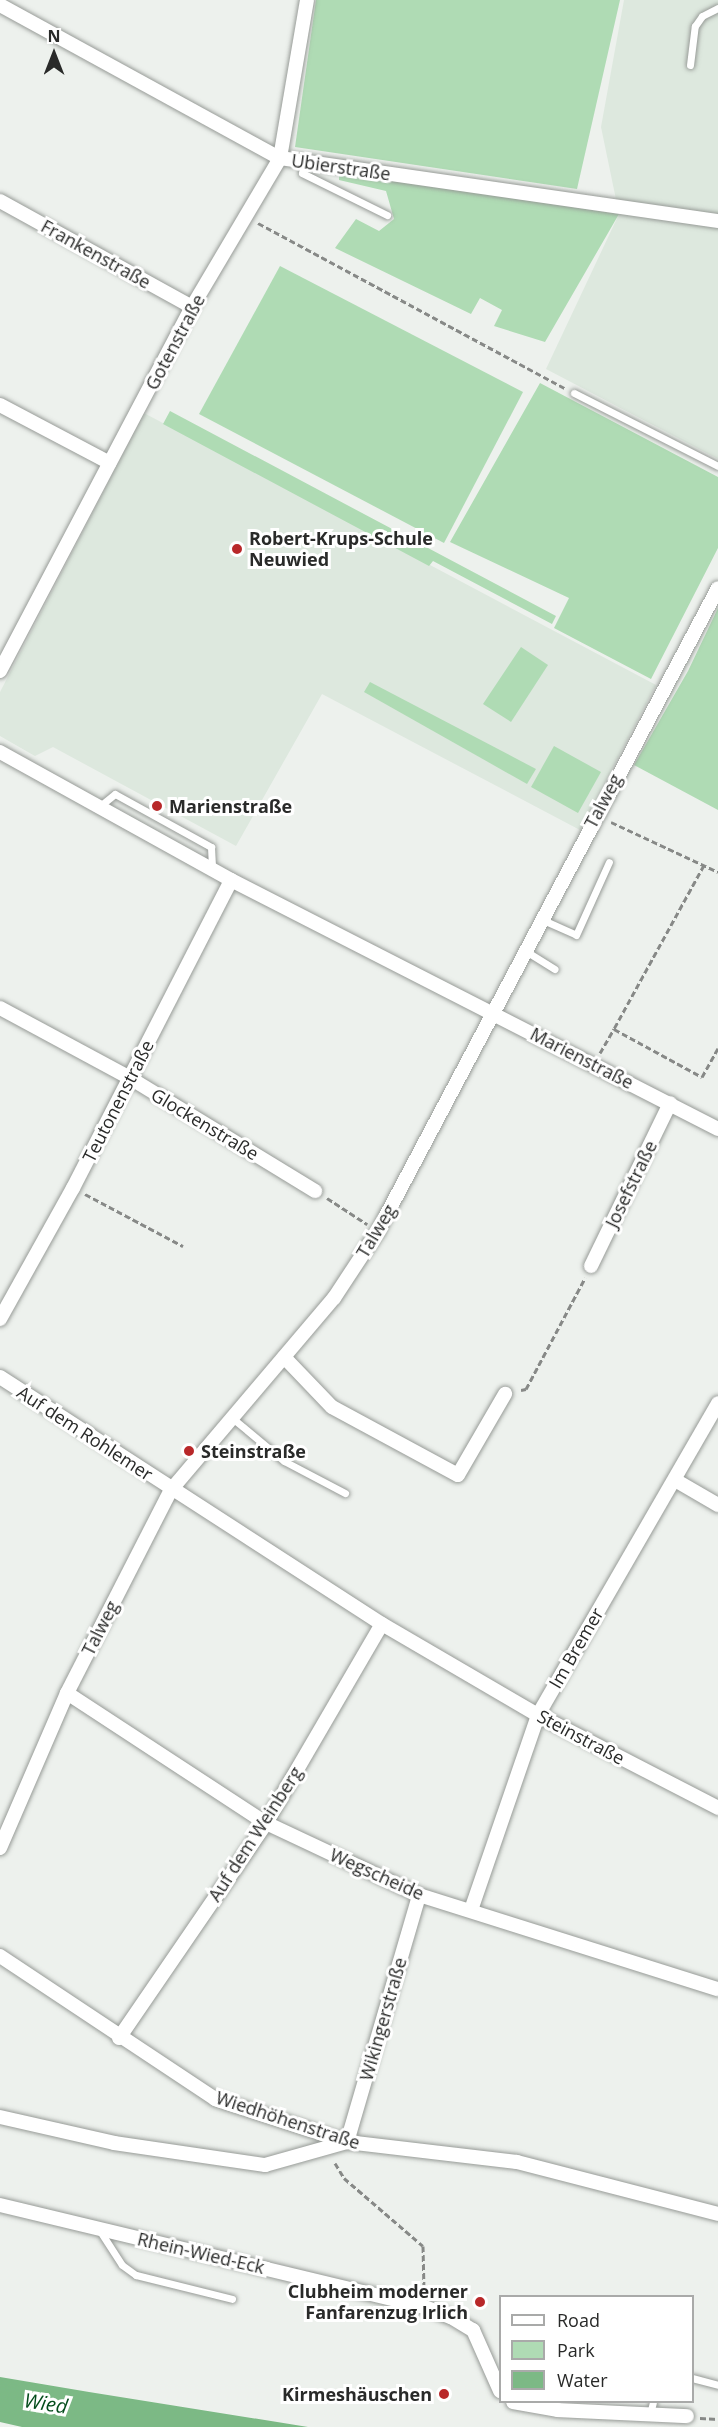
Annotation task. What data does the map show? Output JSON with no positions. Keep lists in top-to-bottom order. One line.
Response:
{"streets":{"street":["Ubierstraße","Frankenstraße","Gotenstraße","Talweg","Marienstraße","Teutonenstraße","Glockenstraße","Josefstraße","Auf dem Rohlemer","Im Bremer","Steinstraße","Auf dem Weinberg","Wegscheide","Wikingerstraße","Wiedhöhenstraße","Rhein-Wied-Eck"]},"crossings":[["Ubierstraße","Gotenstraße"],["Frankenstraße","Gotenstraße"],["Talweg","Marienstraße"],["Talweg","Auf dem Rohlemer"],["Talweg","Steinstraße"],["Talweg","Wegscheide"],["Marienstraße","Teutonenstraße"],["Marienstraße","Josefstraße"],["Teutonenstraße","Glockenstraße"],["Auf dem Rohlemer","Steinstraße"],["Im Bremer","Steinstraße"],["Im Bremer","Wegscheide"],["Steinstraße","Auf dem Weinberg"],["Auf dem Weinberg","Wegscheide"],["Auf dem Weinberg","Wiedhöhenstraße"],["Wegscheide","Wikingerstraße"],["Wikingerstraße","Wiedhöhenstraße"]],"water":["Wied"],"places":["Robert-Krups-Schule Neuwied","Marienstraße","Steinstraße","Clubheim moderner Fanfarenzug Irlich","Kirmeshäuschen"],"legend":["Road","Park","Water"],"north":"top"}
